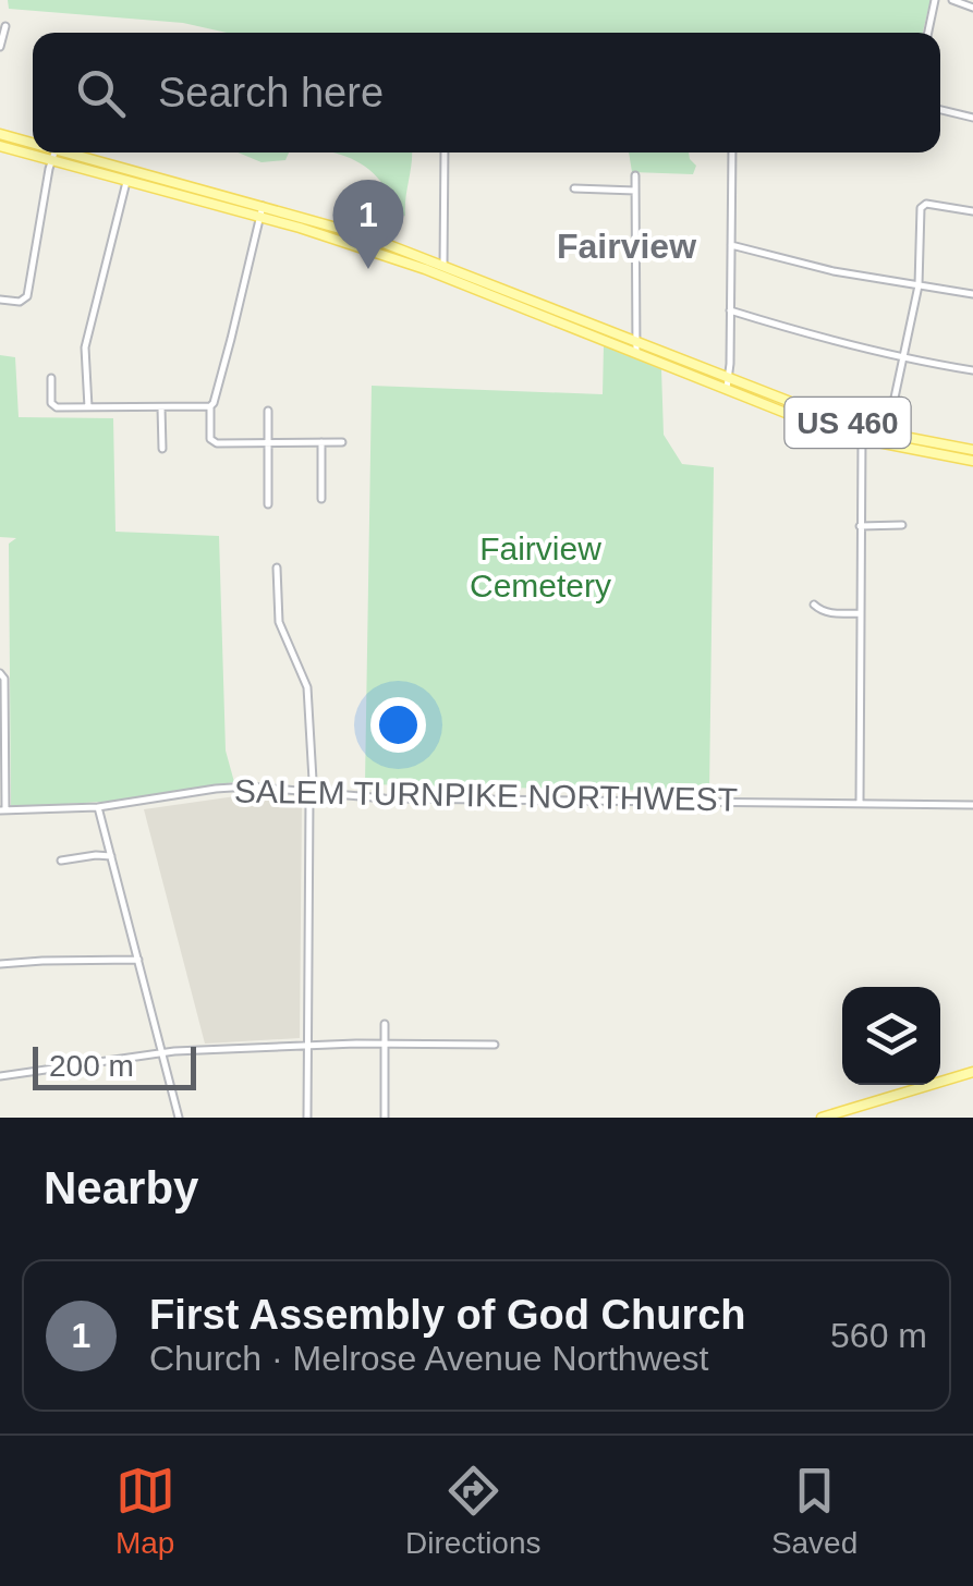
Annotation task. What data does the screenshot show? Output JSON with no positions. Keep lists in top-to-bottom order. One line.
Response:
{"streets":{"main road":["US 460"],"street":["SALEM TURNPIKE NORTHWEST"]},"districts":["Fairview"],"parks":["Fairview Cemetery"],"scale_bar":"200 m","page":{"search":"Search here","pins":"1","scale":"200 m","heading":"Nearby","list":[{"mark":"1","name":"First Assembly of God Church","note":"Church · Melrose Avenue Northwest","value":"560 m"}],"nav":["Map","Directions","Saved"]}}
